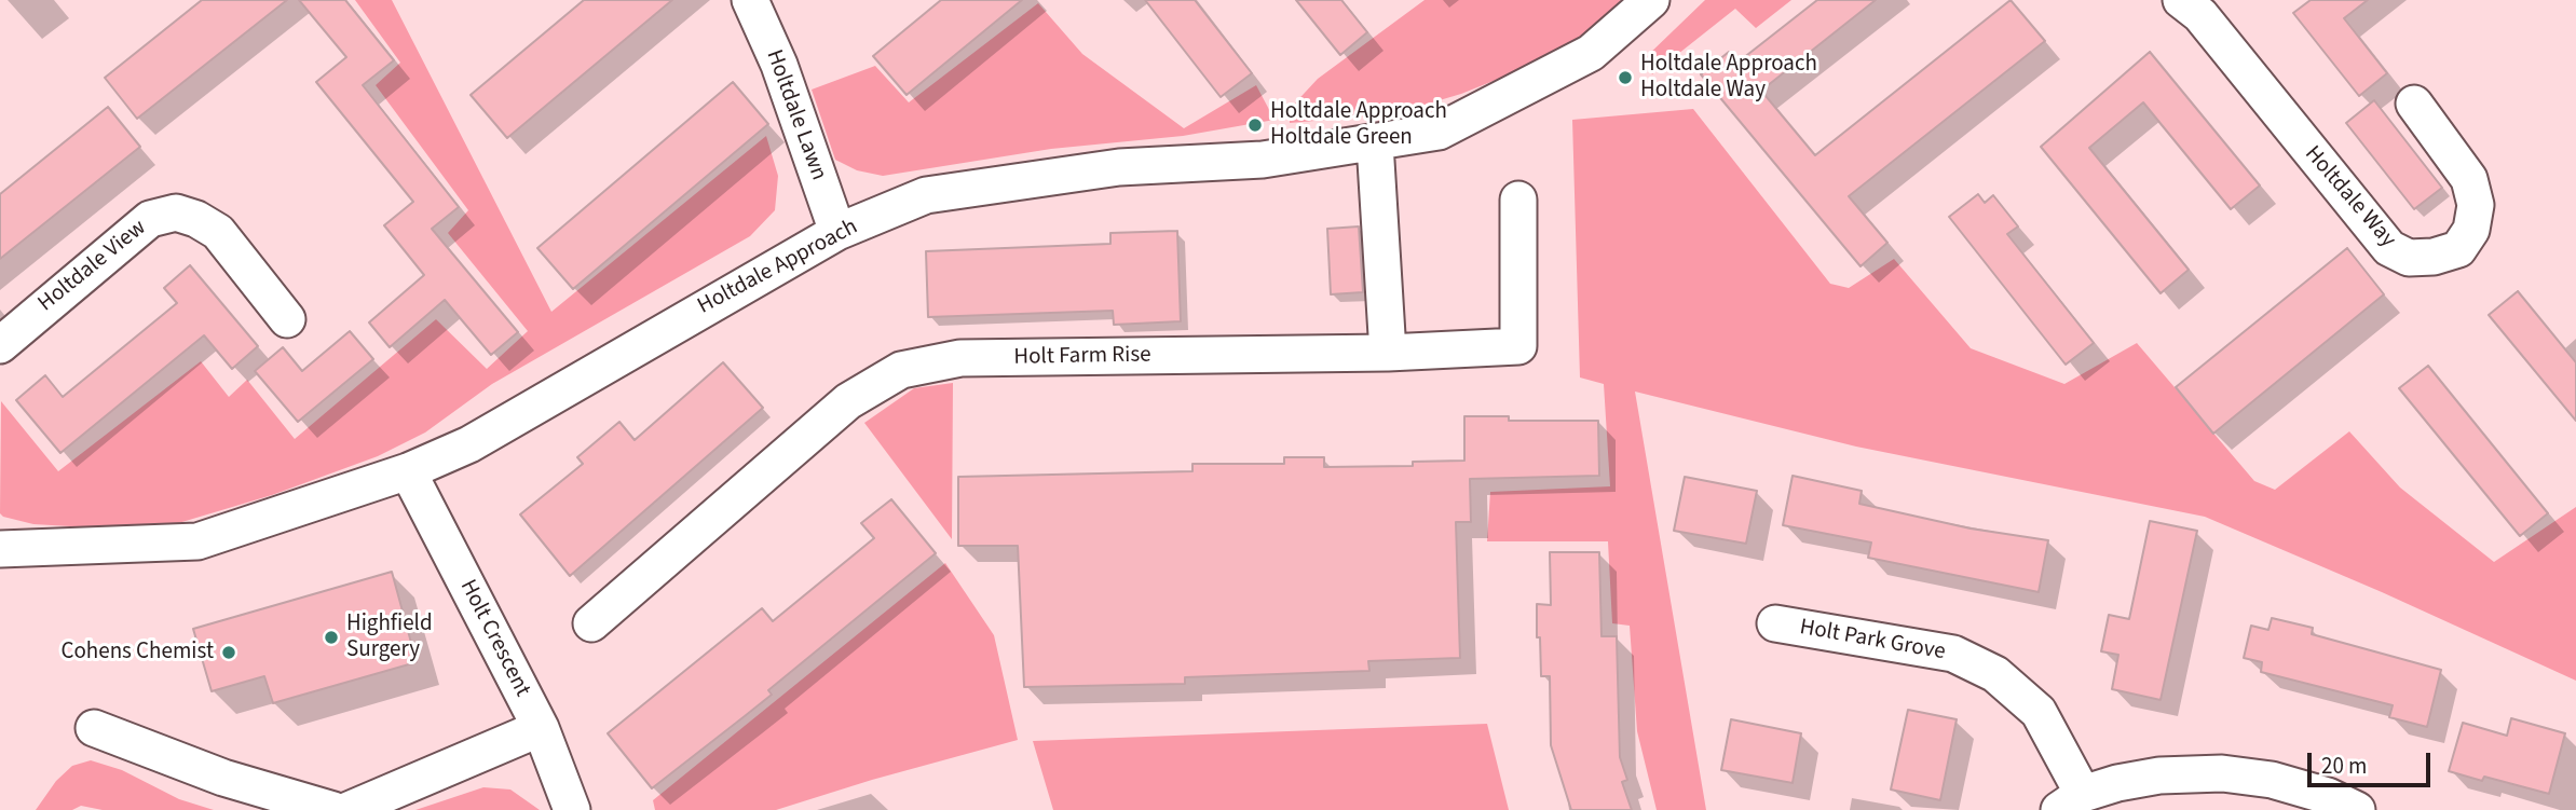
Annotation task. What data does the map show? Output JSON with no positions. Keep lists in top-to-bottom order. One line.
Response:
{"streets":{"street":["Holtdale Lawn","Holtdale Way","Holtdale View","Holtdale Approach","Holt Farm Rise","Holt Crescent","Holt Park Grove"]},"crossings":[["Holtdale Lawn","Holtdale Approach"],["Holtdale Approach","Holt Crescent"]],"places":["Holtdale Approach Holtdale Way","Holtdale Approach Holtdale Green","Highfield Surgery","Cohens Chemist"],"scale_bar":"20 m"}
